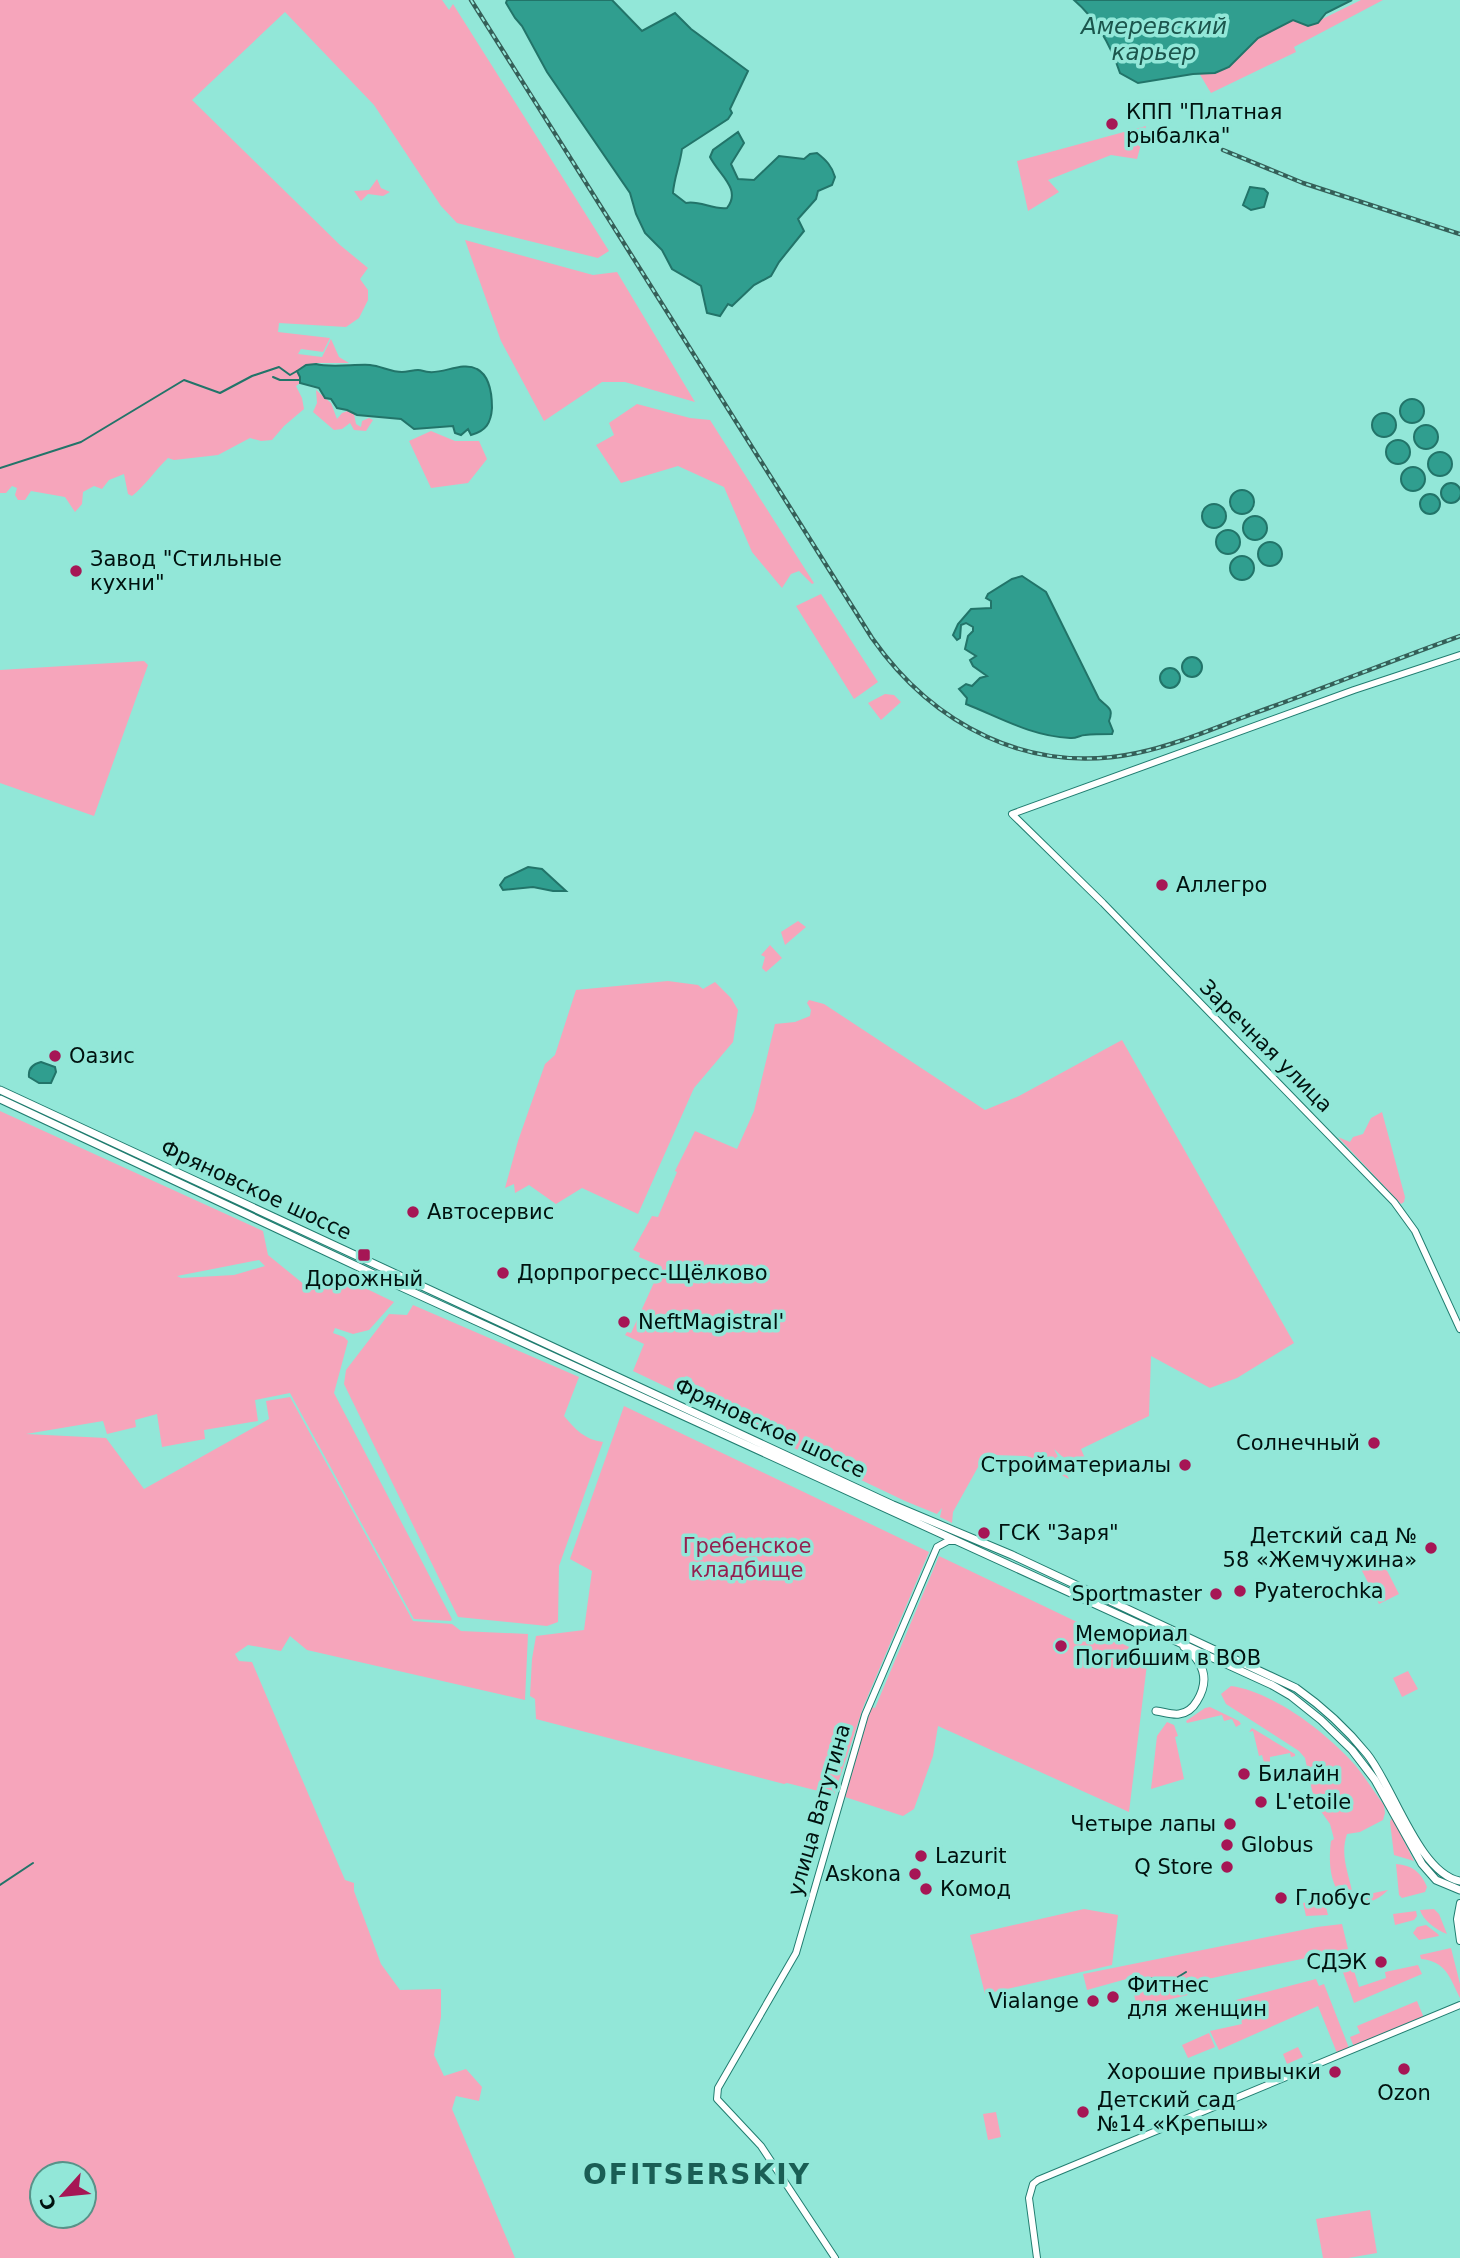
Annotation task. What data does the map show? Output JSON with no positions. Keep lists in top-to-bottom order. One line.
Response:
{"streets":{"main road":["Фряновское шоссе"],"street":["Заречная улица","улица Ватутина"]},"districts":["OFITSERSKIY"],"water":["Амеревский карьер"],"parks":["Гребенское кладбище"],"places":{"other":["КПП \"Платная рыбалка\"","Завод \"Стильные кухни\"","Аллегро","Оазис","Автосервис","Дорпрогресс-Щёлково","NeftMagistral'","Солнечный","Стройматериалы","ГСК \"Заря\"","Детский сад № 58 «Жемчужина»","Pyaterochka","Sportmaster","Мемориал Погибшим в ВОВ","Билайн","L'etoile","Четыре лапы","Globus","Lazurit","Q Store","Askona","Комод","Глобус","СДЭК","Фитнес для женщин","Vialange","Ozon","Хорошие привычки","Детский сад №14 «Крепыш»"],"transit":["Дорожный"]},"north":"bottom left"}
